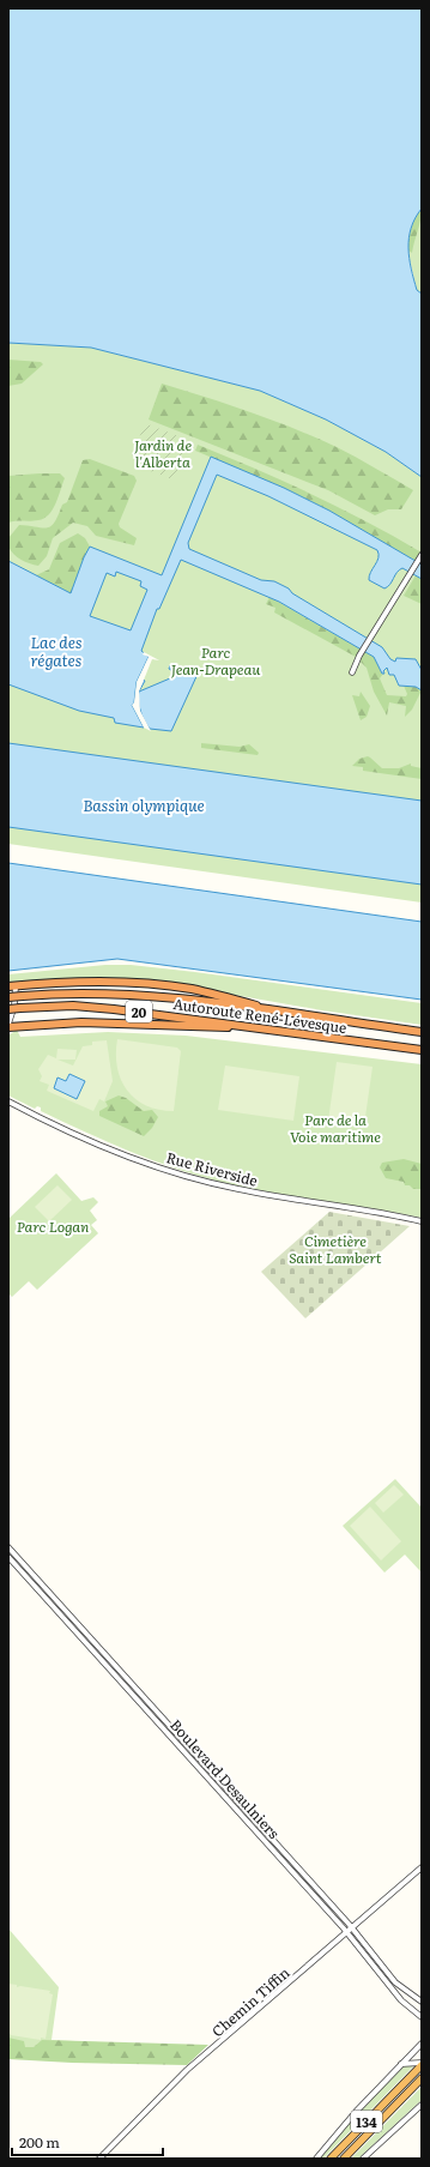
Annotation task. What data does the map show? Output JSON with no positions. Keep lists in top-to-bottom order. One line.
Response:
{"streets":{"highway":["20","Autoroute René-Lévesque","134"],"street":["Rue Riverside","Boulevard Desaulniers","Chemin Tiffin"]},"crossings":[["Boulevard Desaulniers","Chemin Tiffin"]],"water":["Lac des régates","Bassin olympique"],"parks":["Jardin de l'Alberta","Parc Jean-Drapeau","Parc de la Voie maritime","Parc Logan","Cimetière Saint Lambert"],"scale_bar":"200 m"}
